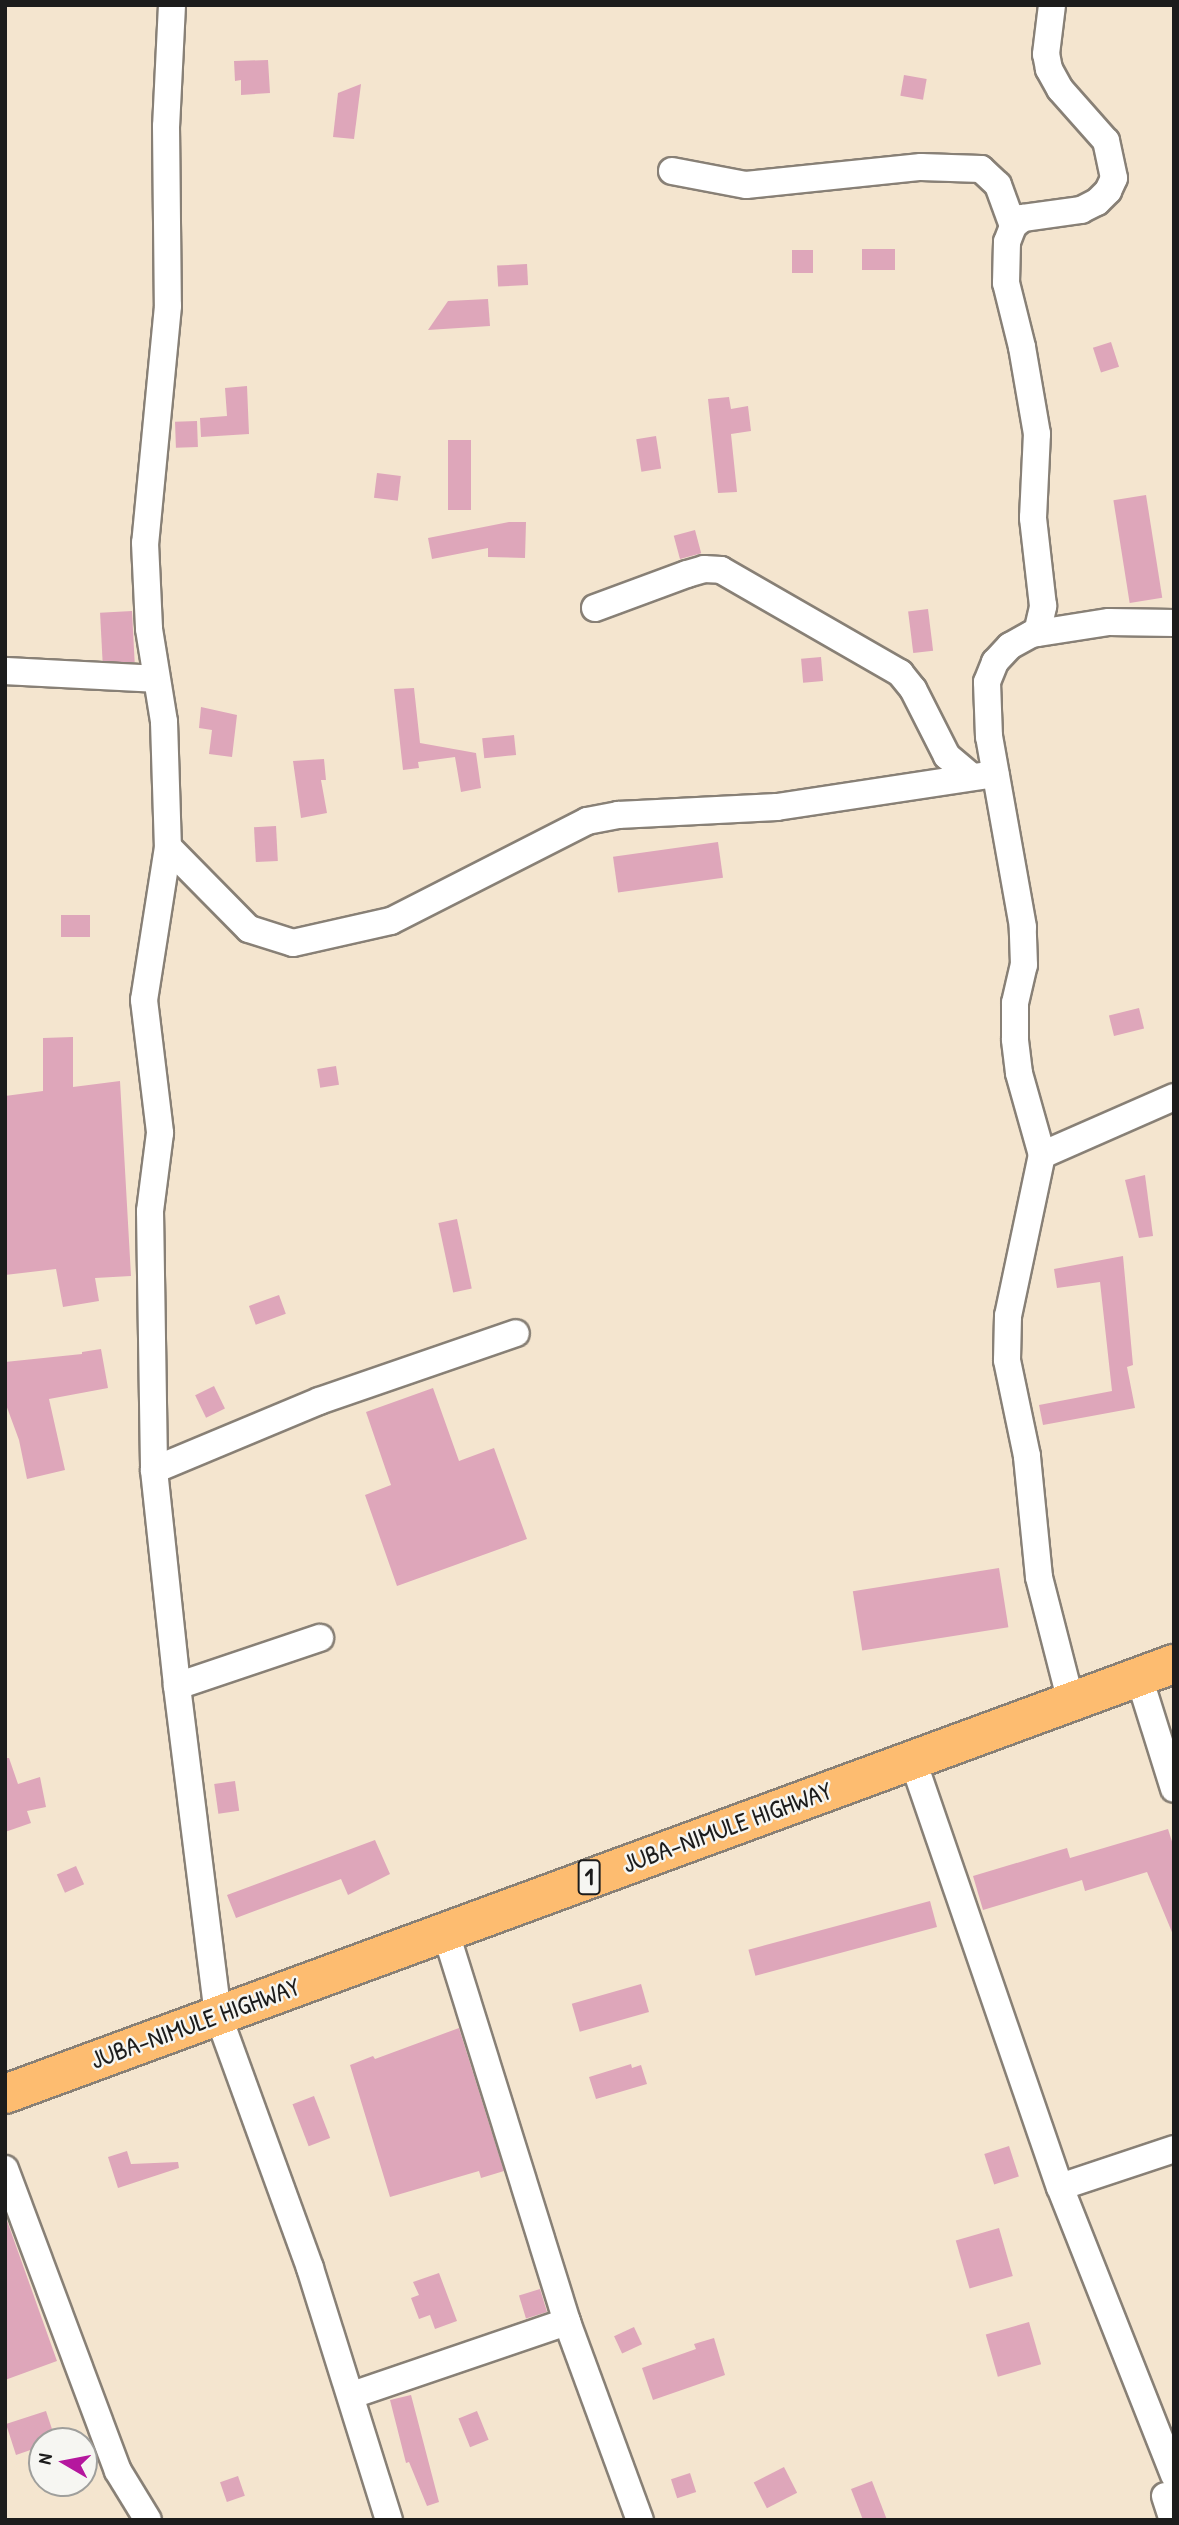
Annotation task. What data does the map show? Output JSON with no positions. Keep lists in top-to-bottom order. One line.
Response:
{"streets":{"main road":["JUBA–NIMULE HIGHWAY","1"]},"north":"left"}
